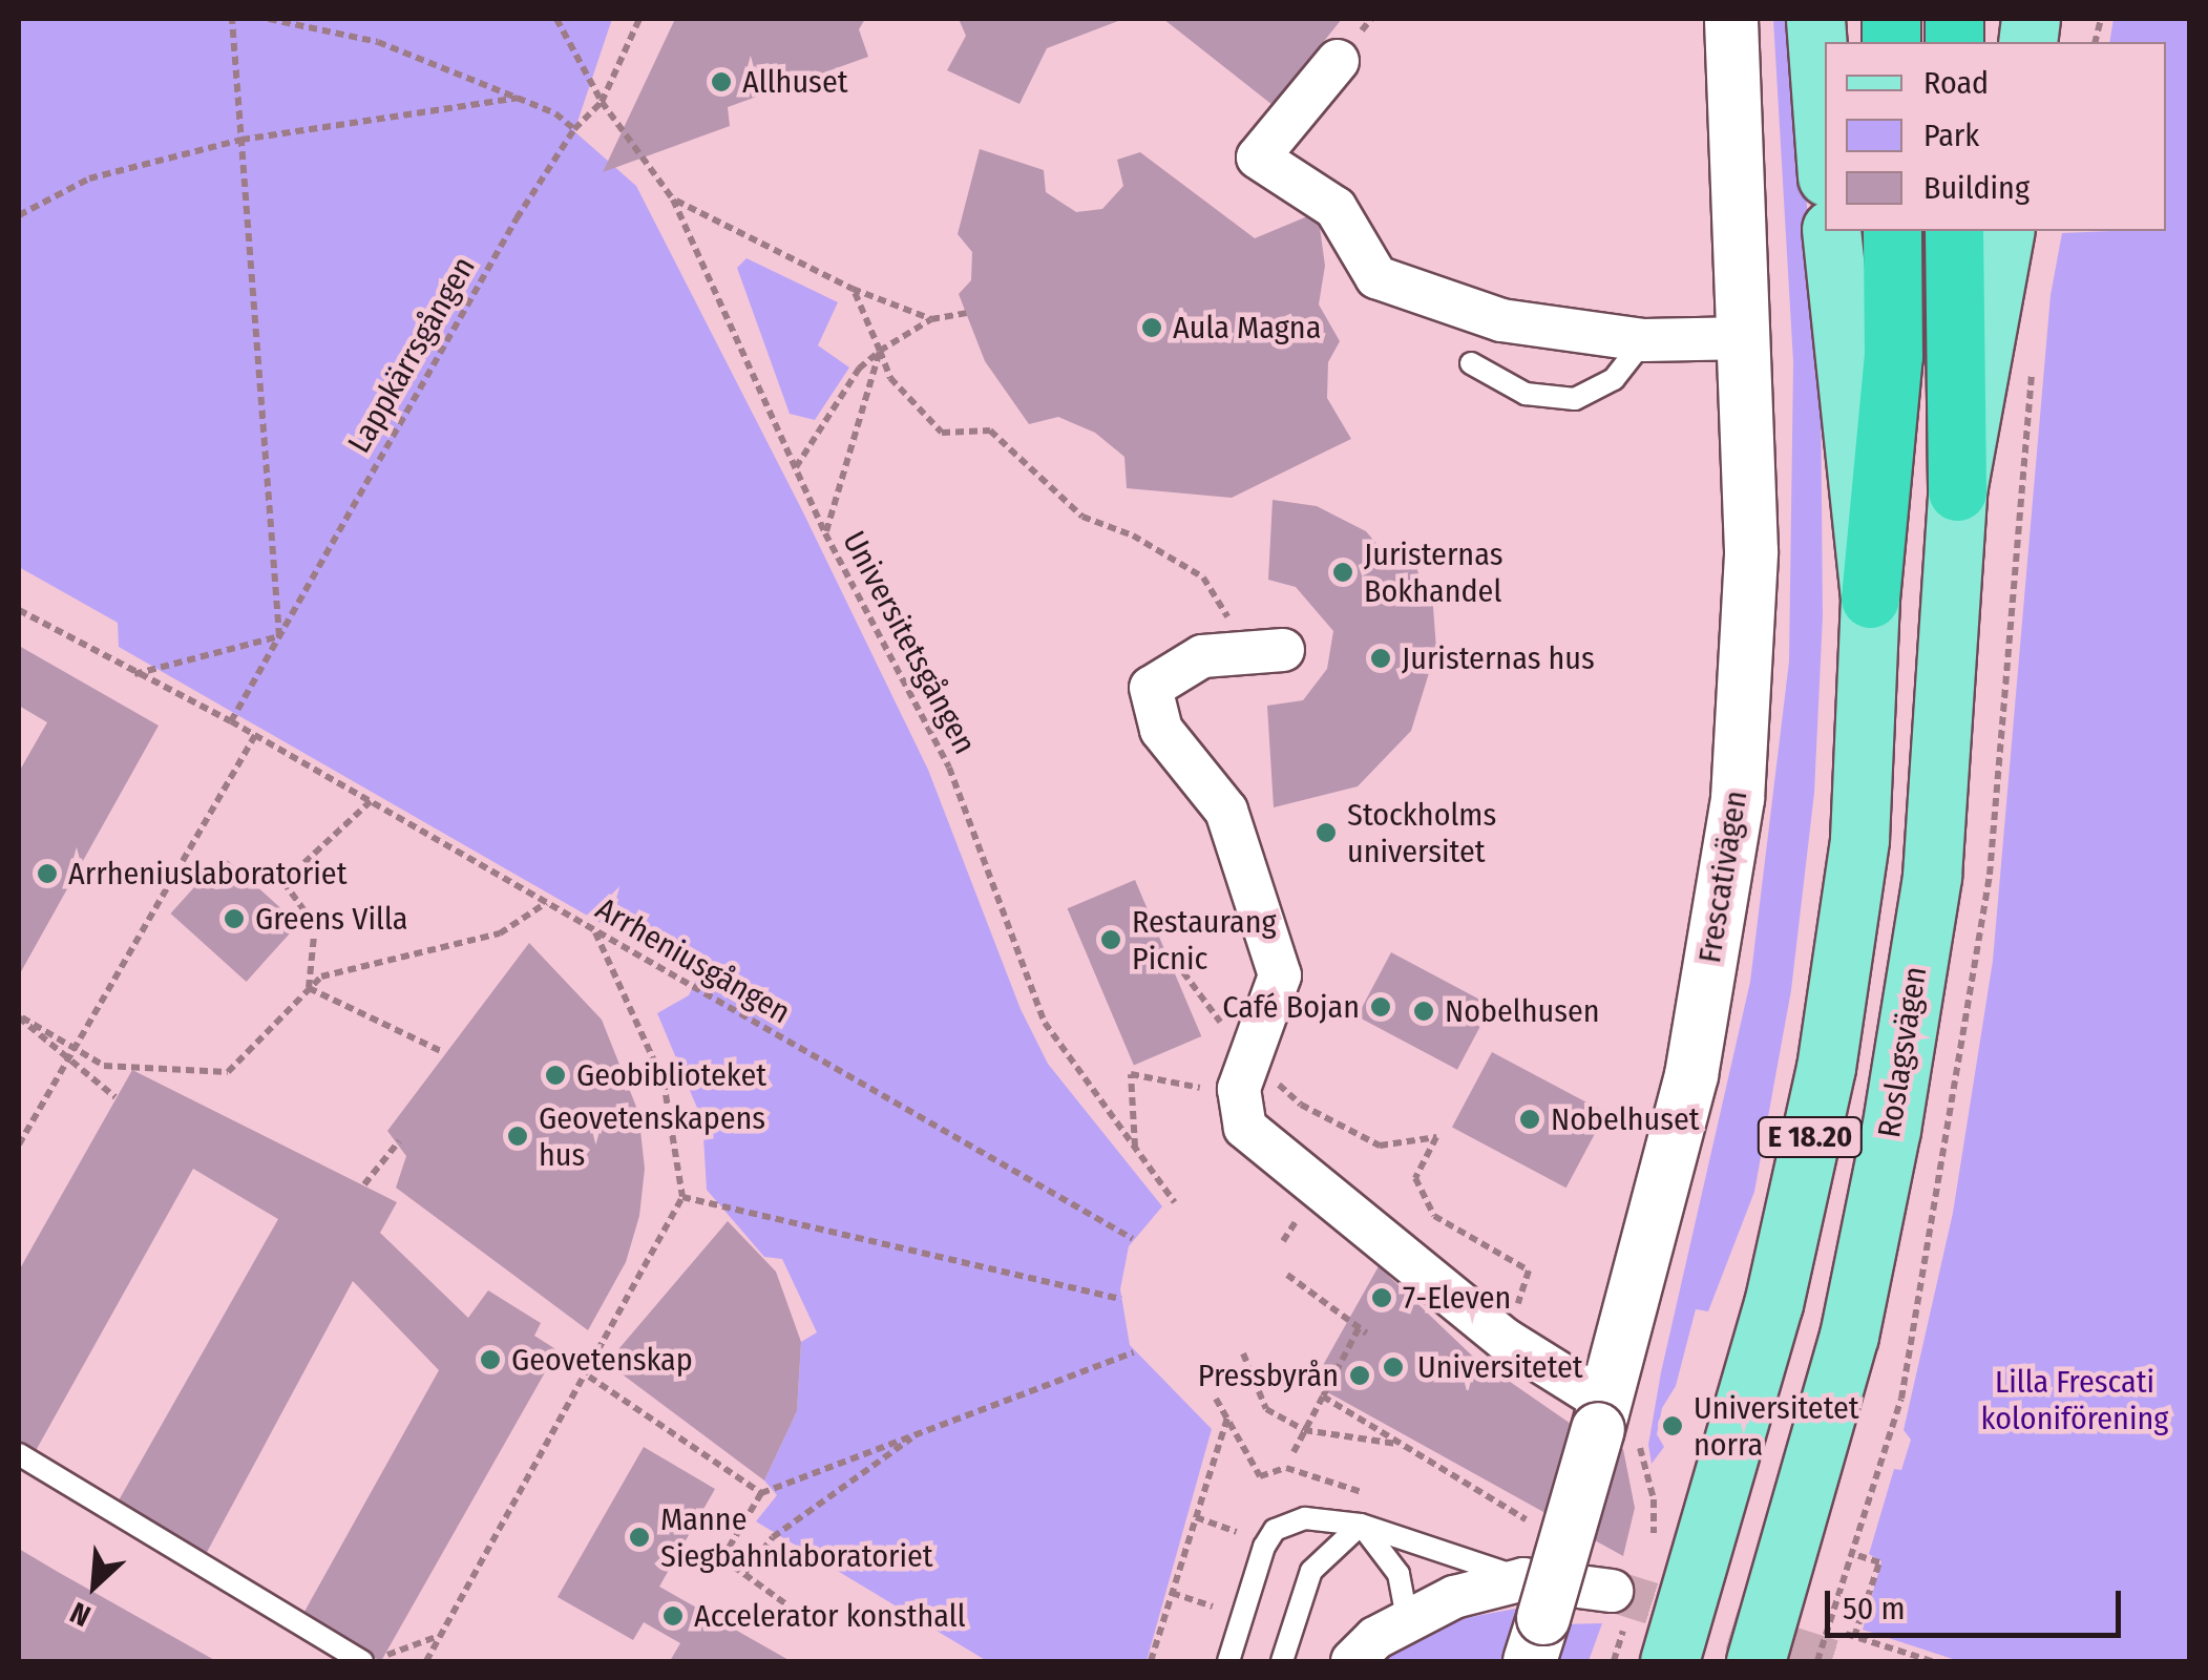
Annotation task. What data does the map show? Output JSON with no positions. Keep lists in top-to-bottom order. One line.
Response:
{"streets":{"main road":["Roslagsvägen","E 18.20"],"street":["Frescativägen"],"path":["Lappkärrsgången","Universitetsgången","Arrheniusgången"]},"crossings":[["Lappkärrsgången","Universitetsgången"],["Lappkärrsgången","Arrheniusgången"]],"parks":["Lilla Frescati koloniförening"],"places":["Allhuset","Aula Magna","Juristernas Bokhandel","Juristernas hus","Stockholms universitet","Arrheniuslaboratoriet","Greens Villa","Restaurang Picnic","Café Bojan","Nobelhusen","Geobiblioteket","Nobelhuset","Geovetenskapens hus","7-Eleven","Geovetenskap","Universitetet","Pressbyrån","Universitetet norra","Manne Siegbahnlaboratoriet","Accelerator konsthall"],"legend":["Road","Park","Building"],"scale_bar":"50 m","north":"bottom left"}
